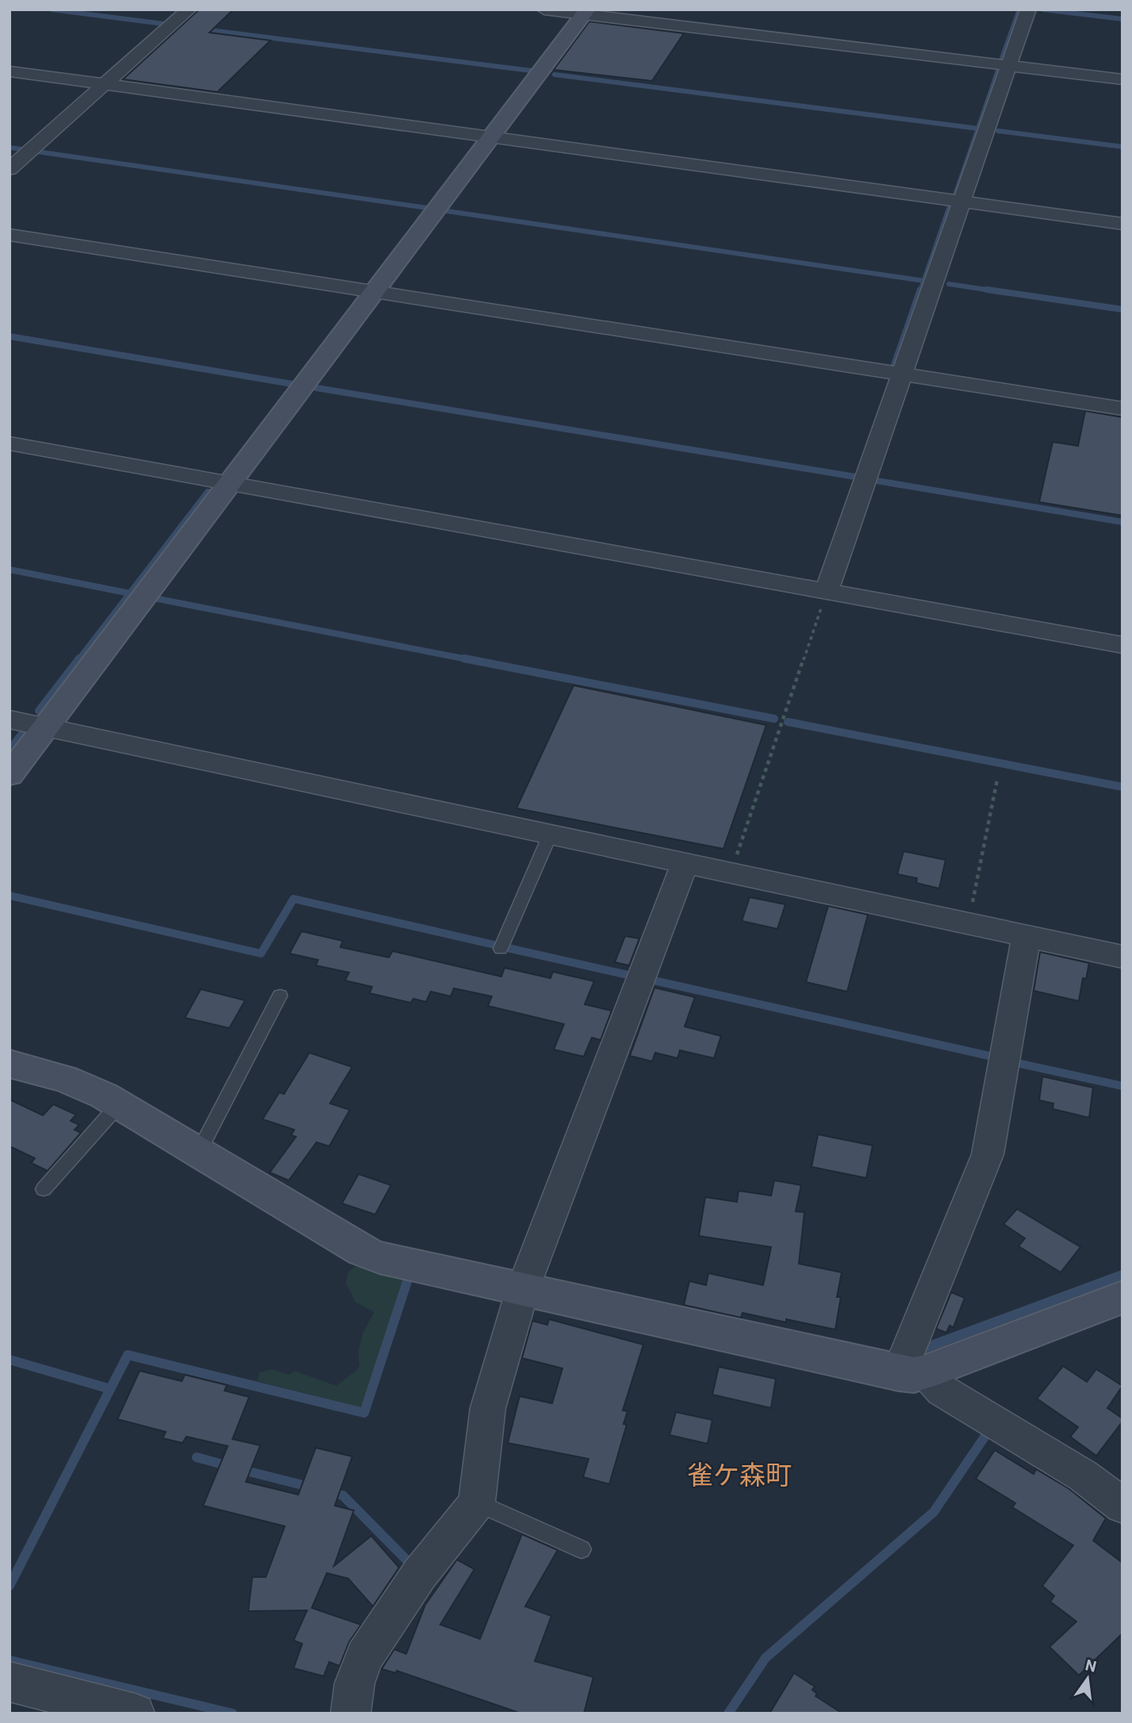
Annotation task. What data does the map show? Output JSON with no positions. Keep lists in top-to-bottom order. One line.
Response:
{"districts":["雀ケ森町"],"north":"top"}
